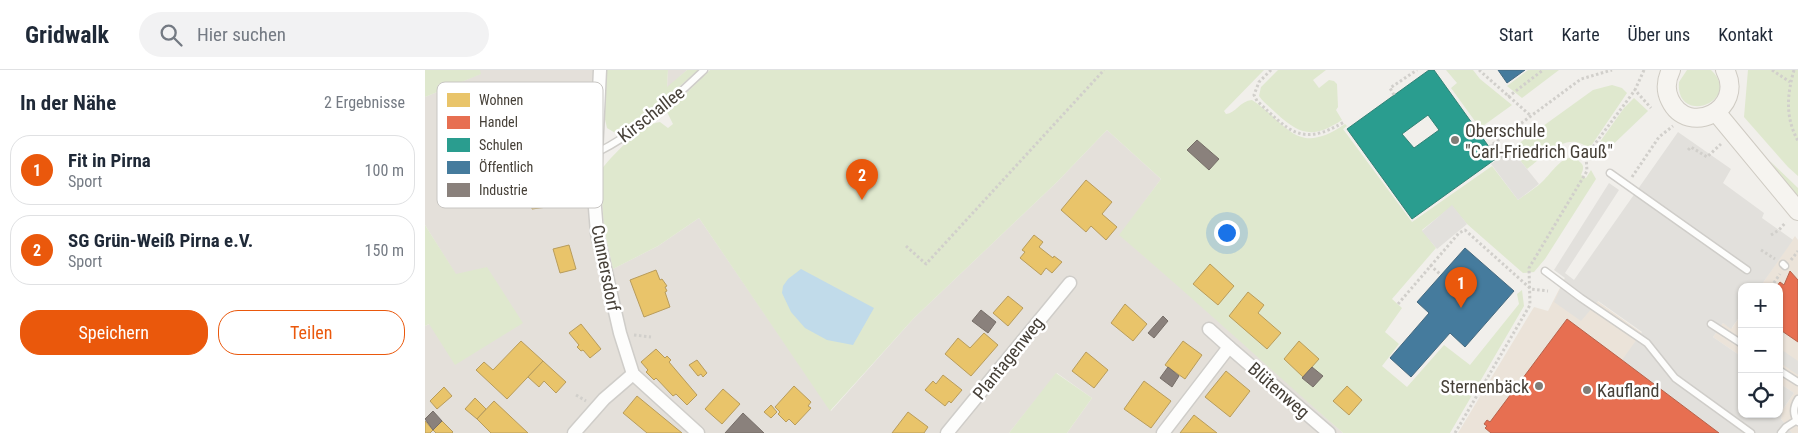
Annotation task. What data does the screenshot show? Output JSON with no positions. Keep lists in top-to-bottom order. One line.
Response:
{"streets":{"street":["Cunnersdorf","Plantagenweg","Blütenweg"],"lane":["Kirschallee"]},"places":["Oberschule \"Carl-Friedrich Gauß\"","Sternenbäck","Kaufland"],"legend":["Wohnen","Handel","Schulen","Öffentlich","Industrie"],"page":{"header":"Gridwalk","search":"Hier suchen","nav":["Start","Karte","Über uns","Kontakt"],"heading":["In der Nähe","2 Ergebnisse"],"list":[{"mark":"1","name":"Fit in Pirna","note":"Sport","value":"100 m"},{"mark":"2","name":"SG Grün-Weiß Pirna e.V.","note":"Sport","value":"150 m"}],"pins":["2","1"],"map_buttons":["+","−"],"buttons":["Speichern","Teilen"]}}
